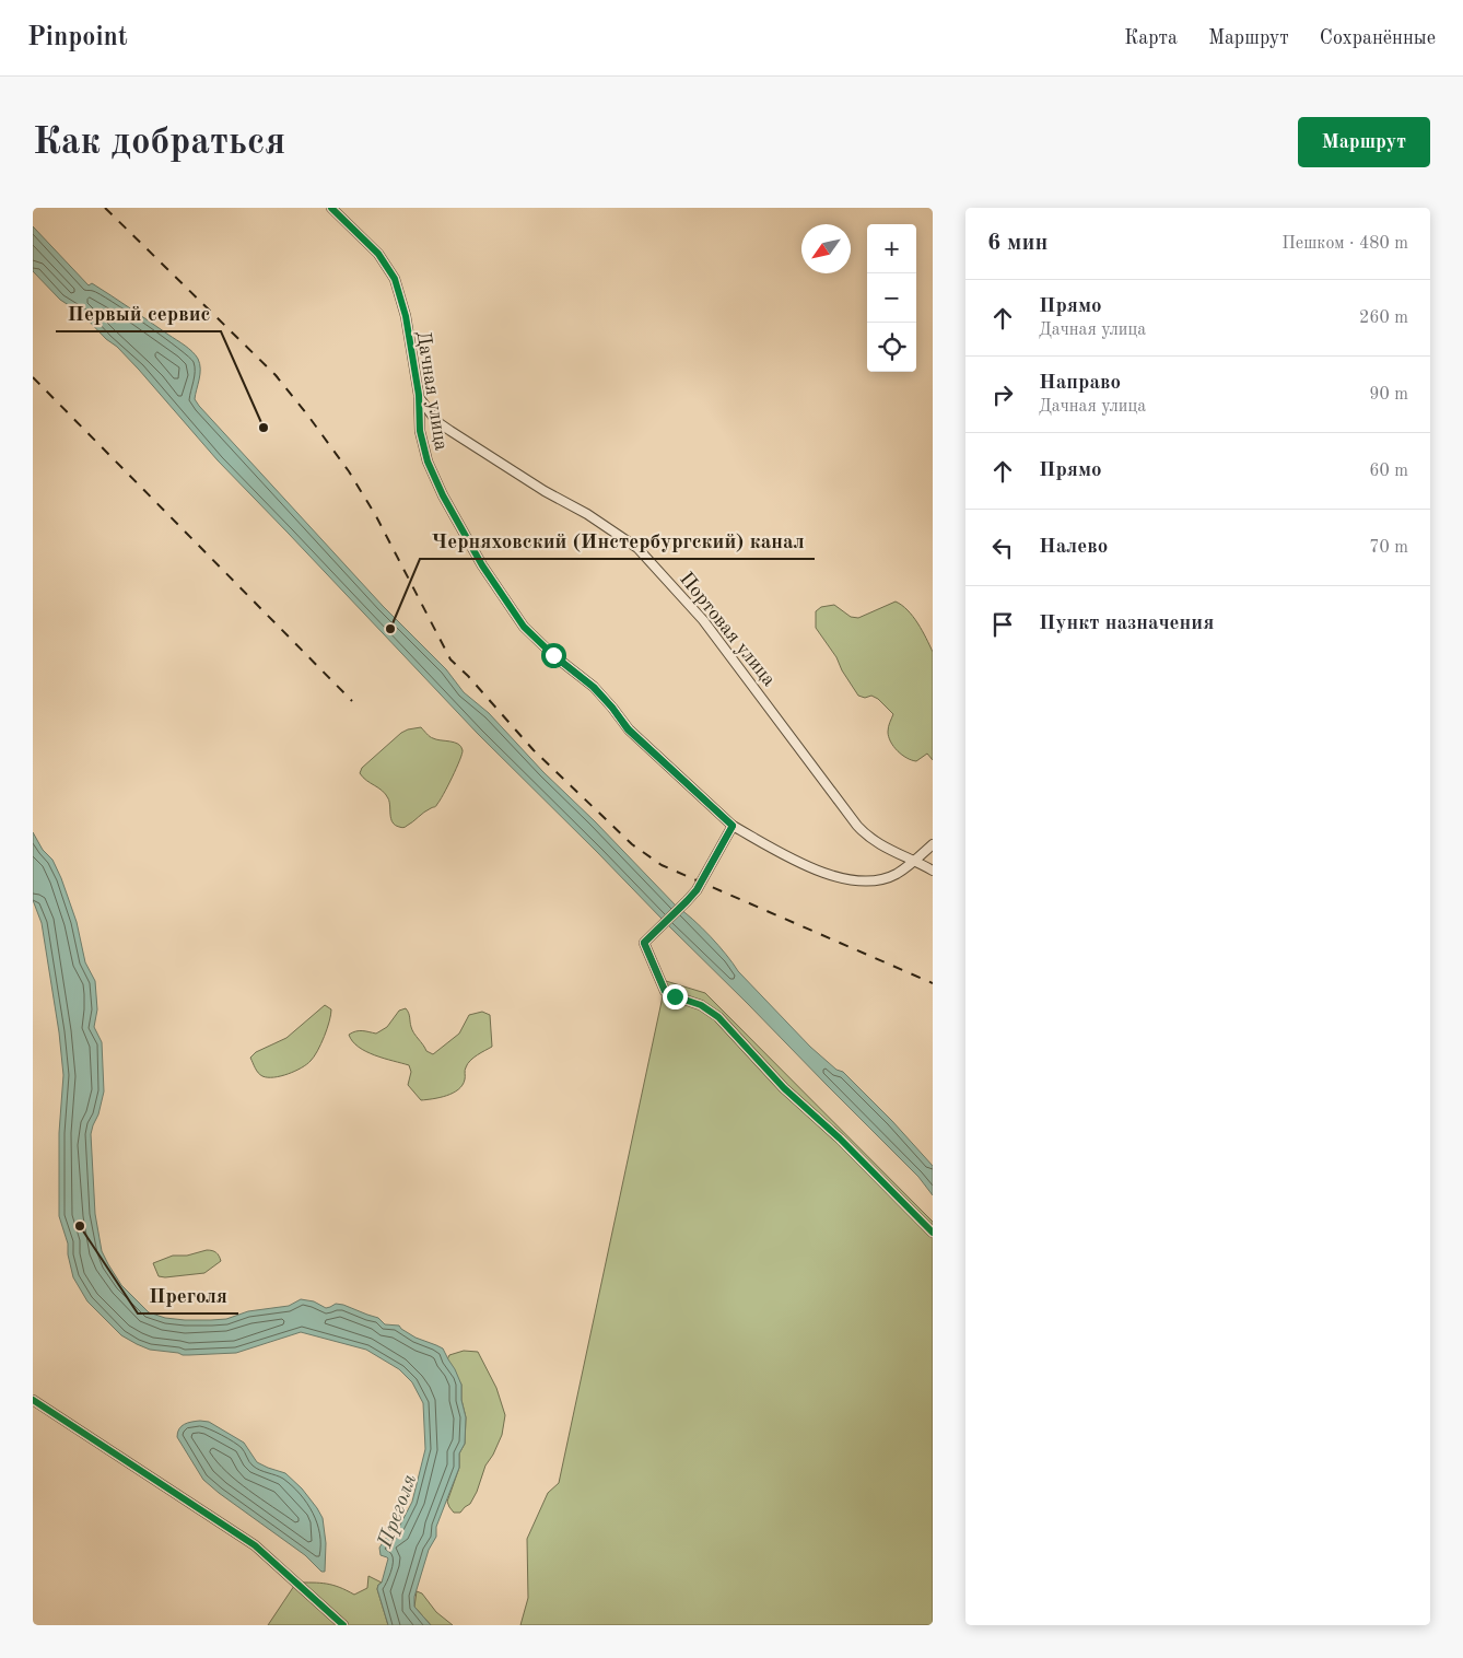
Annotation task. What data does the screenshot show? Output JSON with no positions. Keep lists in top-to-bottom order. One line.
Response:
{"streets":{"street":["Дачная улица","Портовая улица"]},"crossings":[["Дачная улица","Портовая улица"]],"water":["Преголя"],"places":["Первый сервис","Черняховский (Инстербургский) канал","Преголя"],"north":"bottom left","page":{"header":"Pinpoint","nav":["Карта","Маршрут","Сохранённые"],"buttons":"Маршрут","title":"Как добраться","heading":["6 мин","Пешком · 480 m"],"map_buttons":["+","−"],"list":[["Прямо","Дачная улица","260 m"],["Направо","Дачная улица","90 m"],["Прямо","60 m"],["Налево","70 m"],"Пункт назначения"]}}
